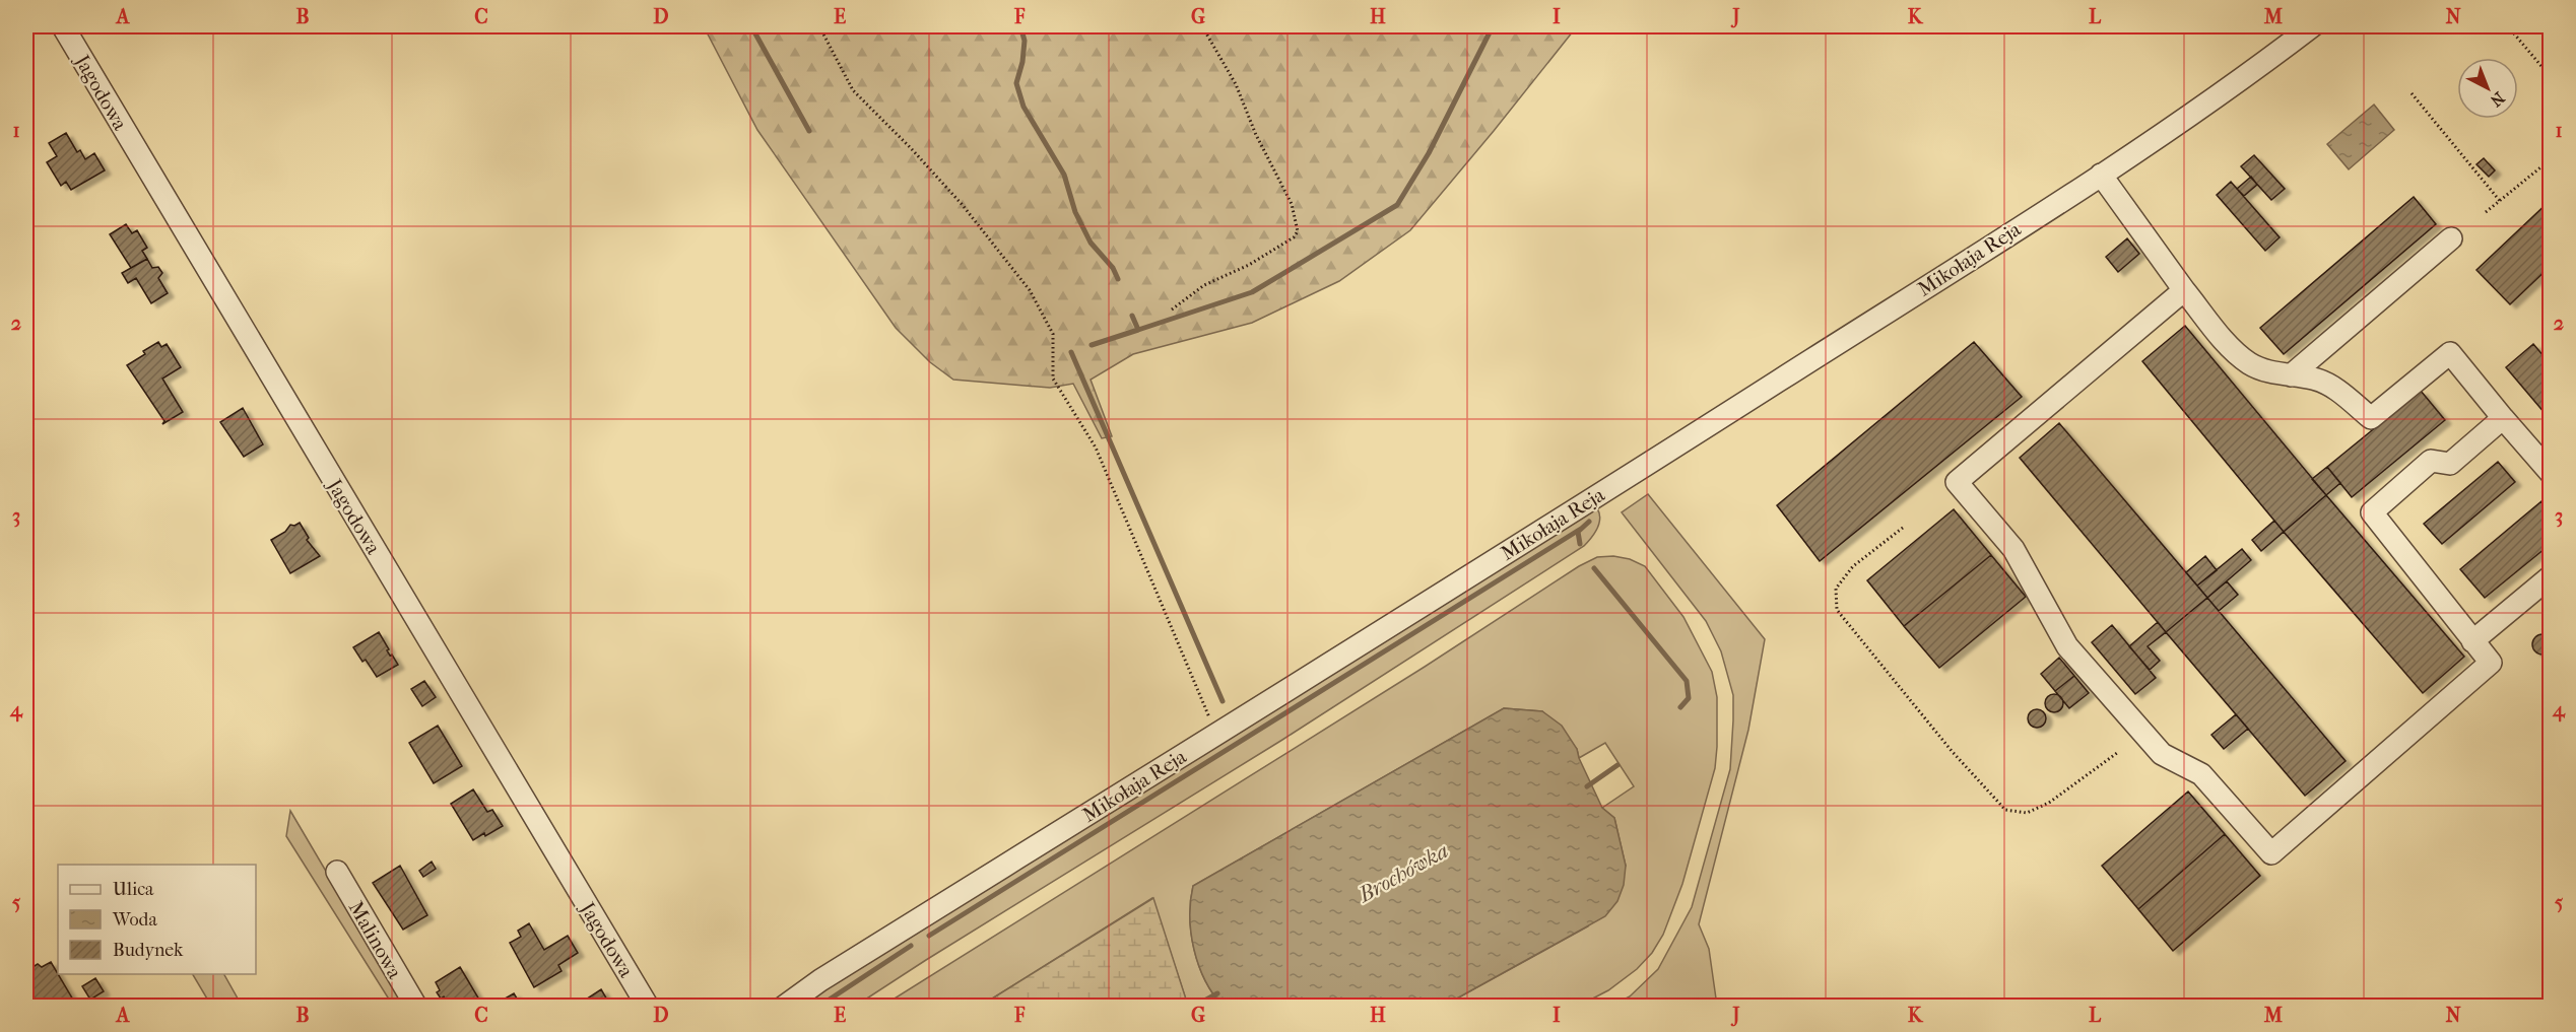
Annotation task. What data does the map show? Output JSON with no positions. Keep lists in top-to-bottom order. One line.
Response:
{"streets":{"street":["Jagodowa","Mikołaja Reja","Malinowa"]},"water":["Brochówka"],"legend":["Ulica","Woda","Budynek"],"north":"bottom right","grid":{"columns":["A","B","C","D","E","F","G","H","I","J","K","L","M","N"],"rows":["1","2","3","4","5"]}}
